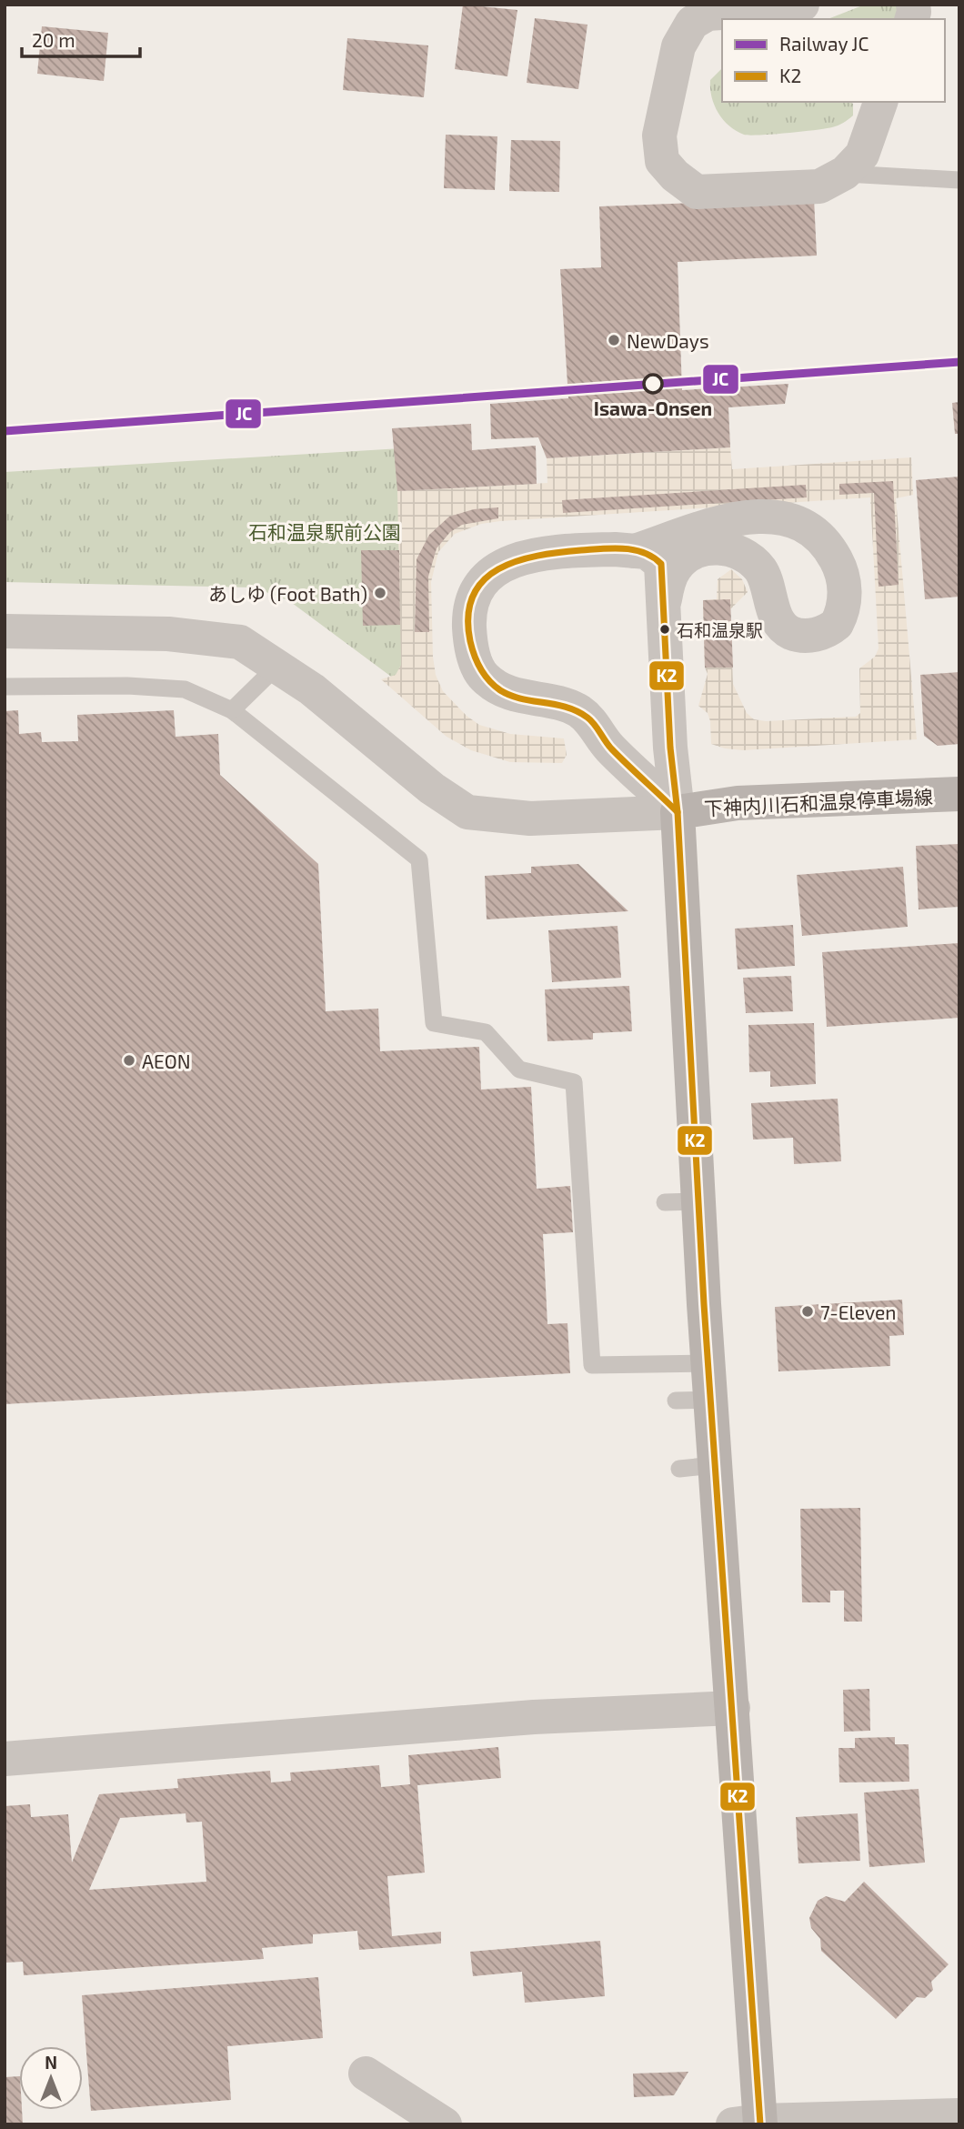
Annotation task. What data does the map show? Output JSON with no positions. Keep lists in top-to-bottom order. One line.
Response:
{"streets":{"main road":["下神内川石和温泉停車場線"]},"parks":["石和温泉駅前公園"],"places":["NewDays","Isawa-Onsen","あしゆ (Foot Bath)","石和温泉駅","AEON","7-Eleven"],"lines":["rail line JC","transit line K2"],"legend":["Railway JC","K2"],"scale_bar":"20 m","north":"top"}
